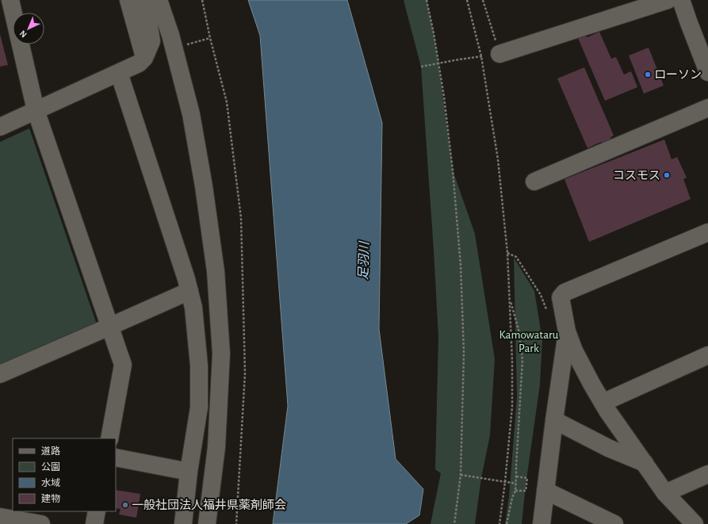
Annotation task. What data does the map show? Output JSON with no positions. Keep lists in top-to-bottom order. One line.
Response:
{"water":["足羽川"],"parks":["Kamowataru Park"],"places":["ローソン","コスモス","一般社団法人福井県薬剤師会"],"legend":["道路","公園","水域","建物"],"north":"bottom left"}
